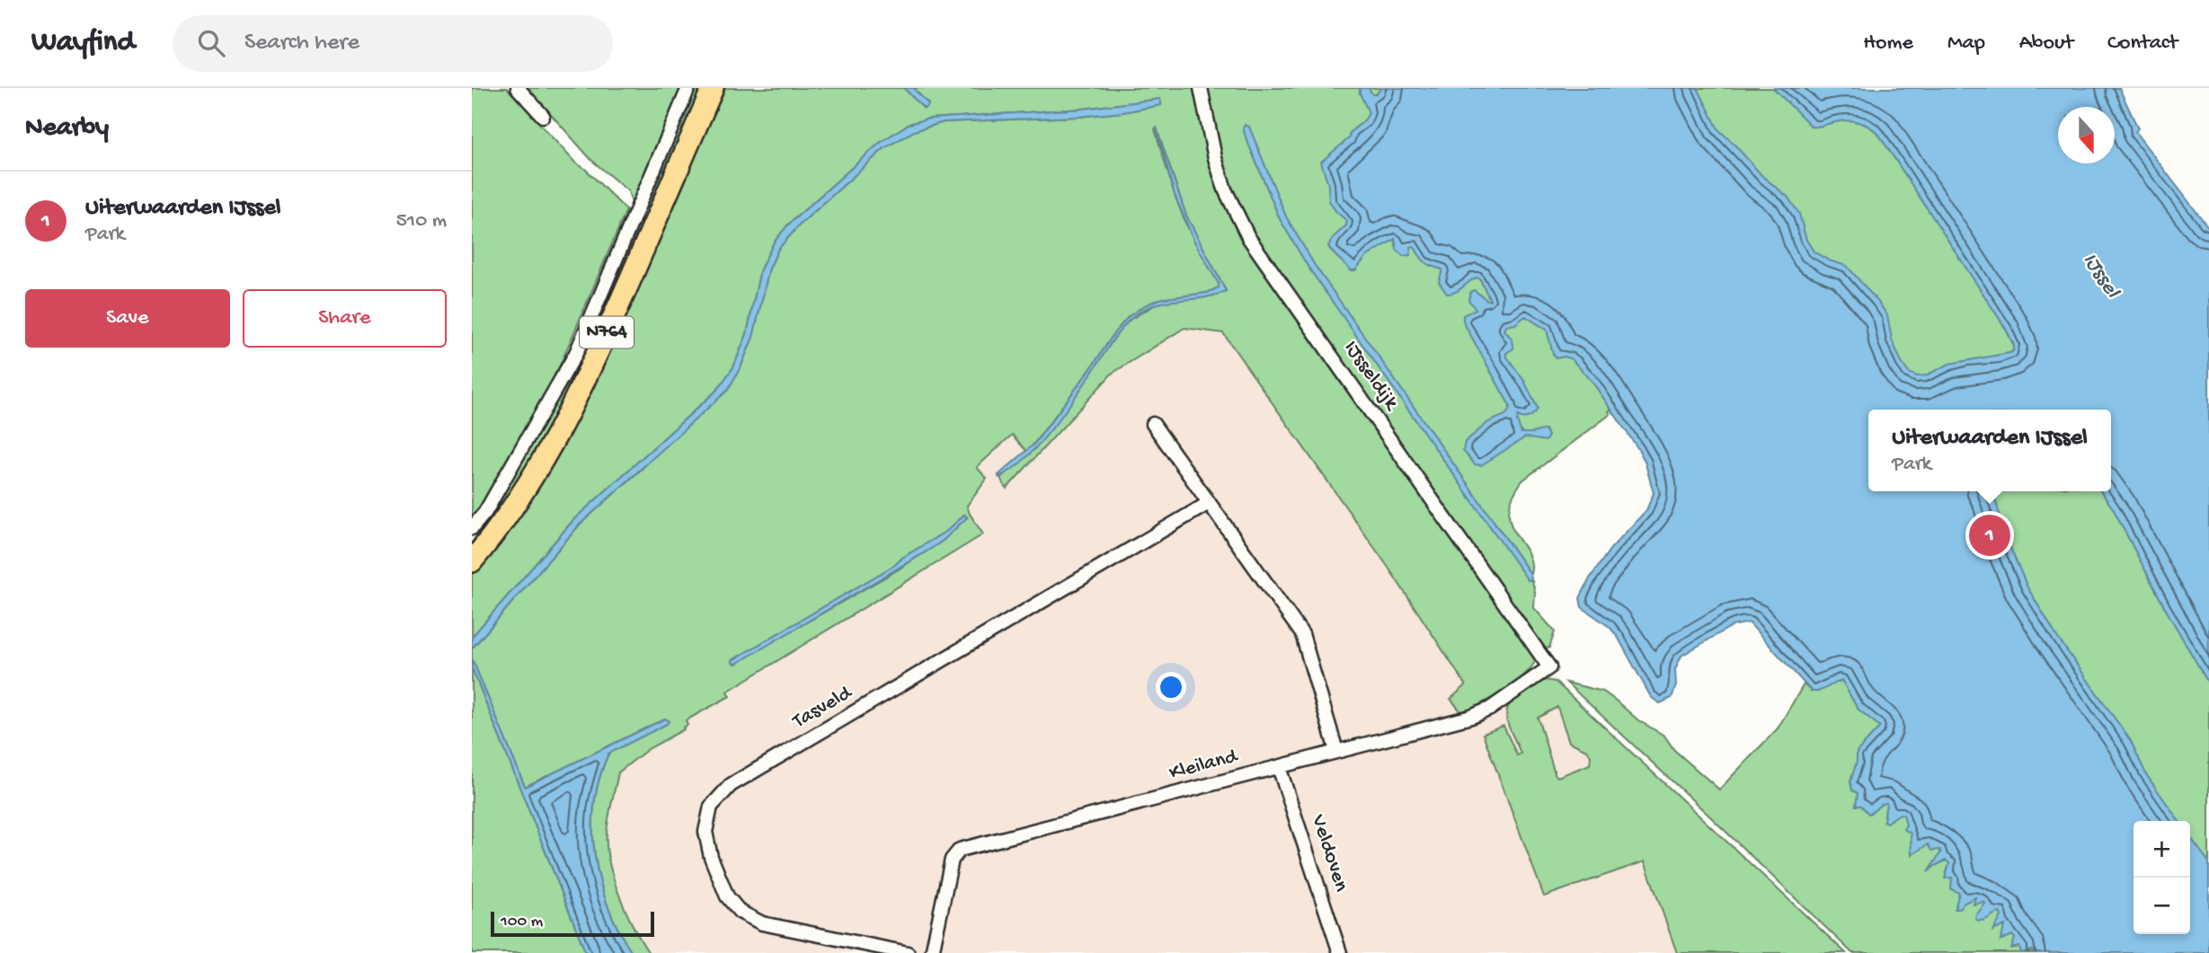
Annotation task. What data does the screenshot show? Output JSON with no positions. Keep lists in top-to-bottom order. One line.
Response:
{"streets":{"main road":["N764"],"street":["IJsseldijk","Tasveld","Kleiland","Veldoven"]},"crossings":[["IJsseldijk","Kleiland"],["Kleiland","Veldoven"]],"water":["IJssel"],"scale_bar":"100 m","north":"bottom","page":{"header":"Wayfind","search":"Search here","nav":["Home","Map","About","Contact"],"heading":"Nearby","list":[{"mark":"1","name":"Uiterwaarden IJssel","note":"Park","value":"510 m"}],"buttons":["Save","Share"],"popup":["Uiterwaarden IJssel","Park"],"pins":"1","map_buttons":["+","−"],"scale":"100 m"}}
